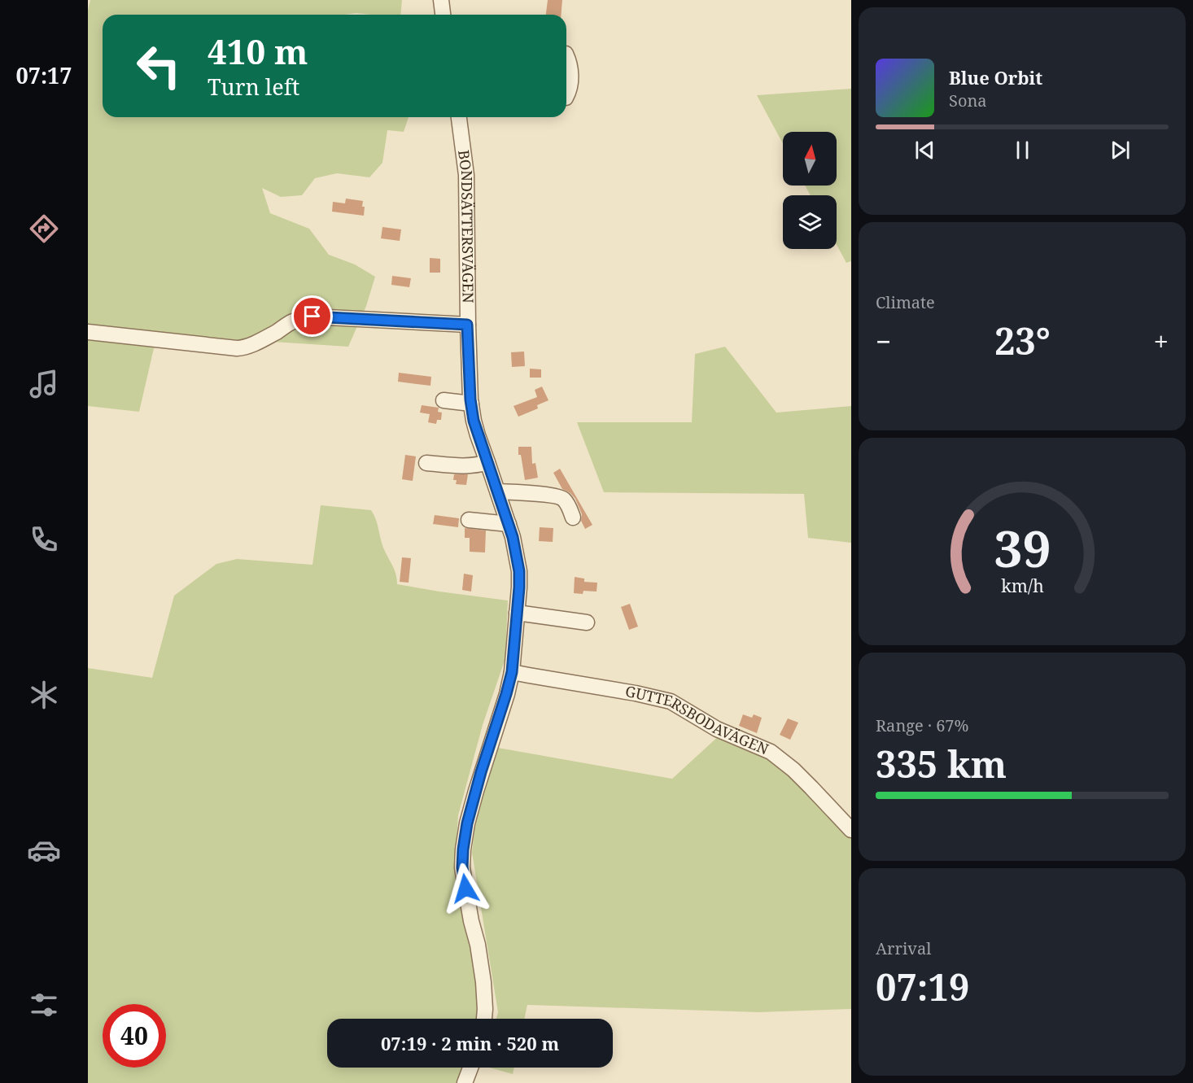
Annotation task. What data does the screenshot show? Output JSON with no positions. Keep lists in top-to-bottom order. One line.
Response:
{"streets":{"street":["BONDSÄTTERSVÄGEN","GUTTERSBODAVÄGEN"]},"crossings":[["BONDSÄTTERSVÄGEN","GUTTERSBODAVÄGEN"]],"north":"top","page":{"tabs":"07:17","turn":["410 m","Turn left"],"song":["Blue Orbit","Sona"],"tile":["Climate",["Range · 67%","335 km"],["Arrival","07:19"]],"heat":["−","23°","+"],"limit":"40","trip":"07:19 · 2 min · 520 m","gauge":["39","km/h"]}}
